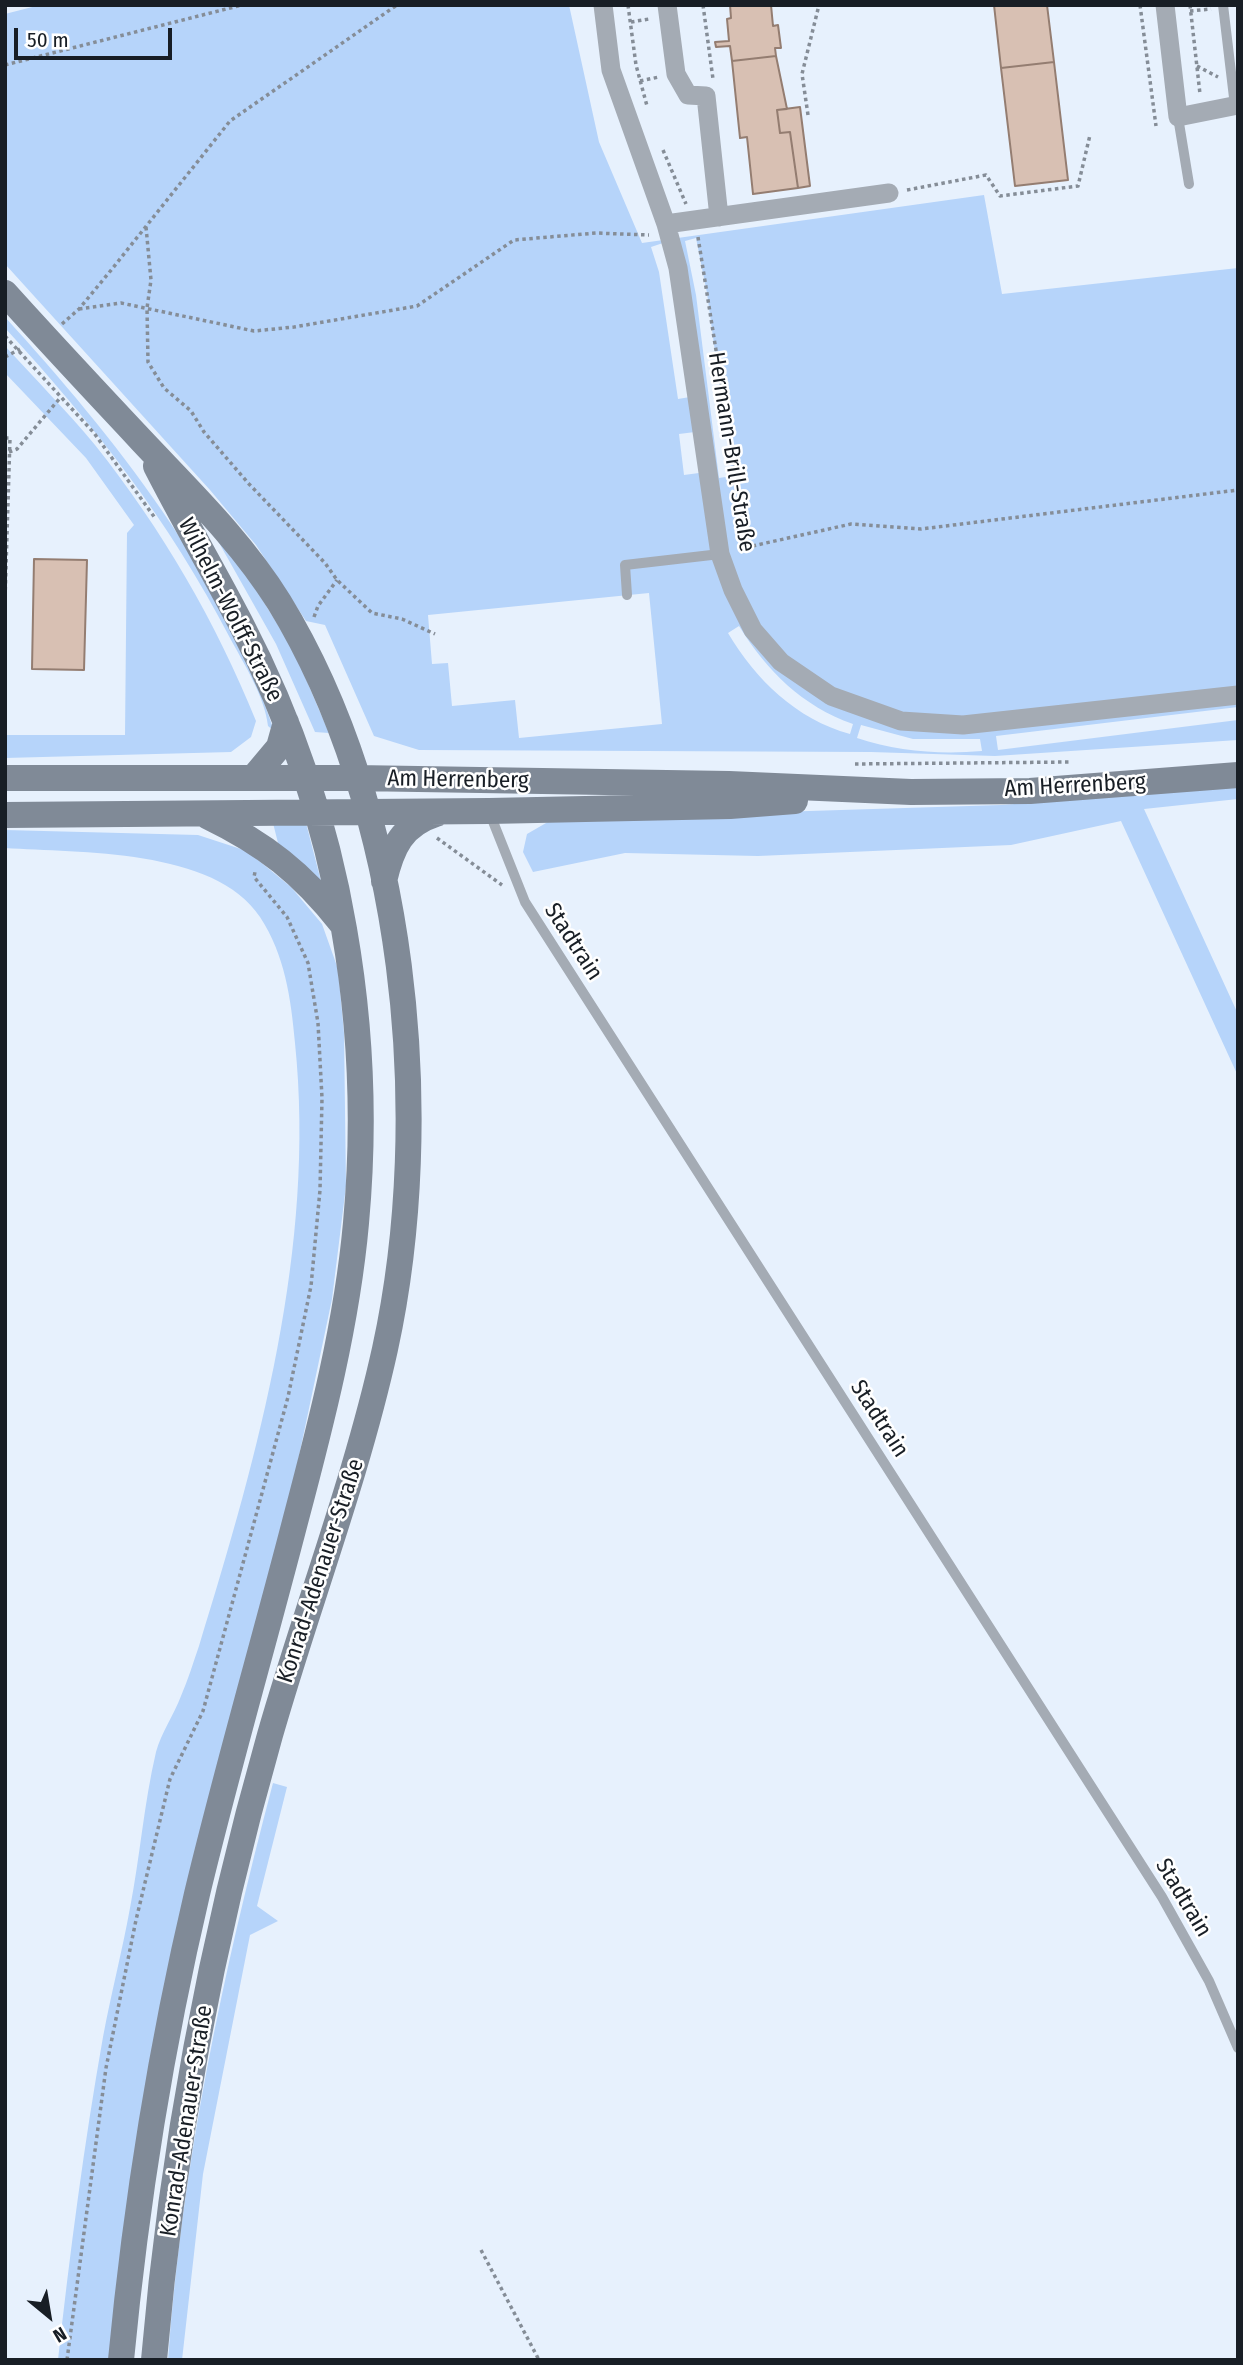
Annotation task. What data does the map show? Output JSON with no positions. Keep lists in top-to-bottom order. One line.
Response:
{"streets":{"main road":["Wilhelm-Wolff-Straße","Am Herrenberg","Konrad-Adenauer-Straße"],"street":["Hermann-Brill-Straße"],"lane":["Stadtrain"]},"crossings":[["Wilhelm-Wolff-Straße","Am Herrenberg"],["Wilhelm-Wolff-Straße","Konrad-Adenauer-Straße"],["Am Herrenberg","Stadtrain"],["Am Herrenberg","Konrad-Adenauer-Straße"]],"scale_bar":"50 m","north":"bottom right"}
